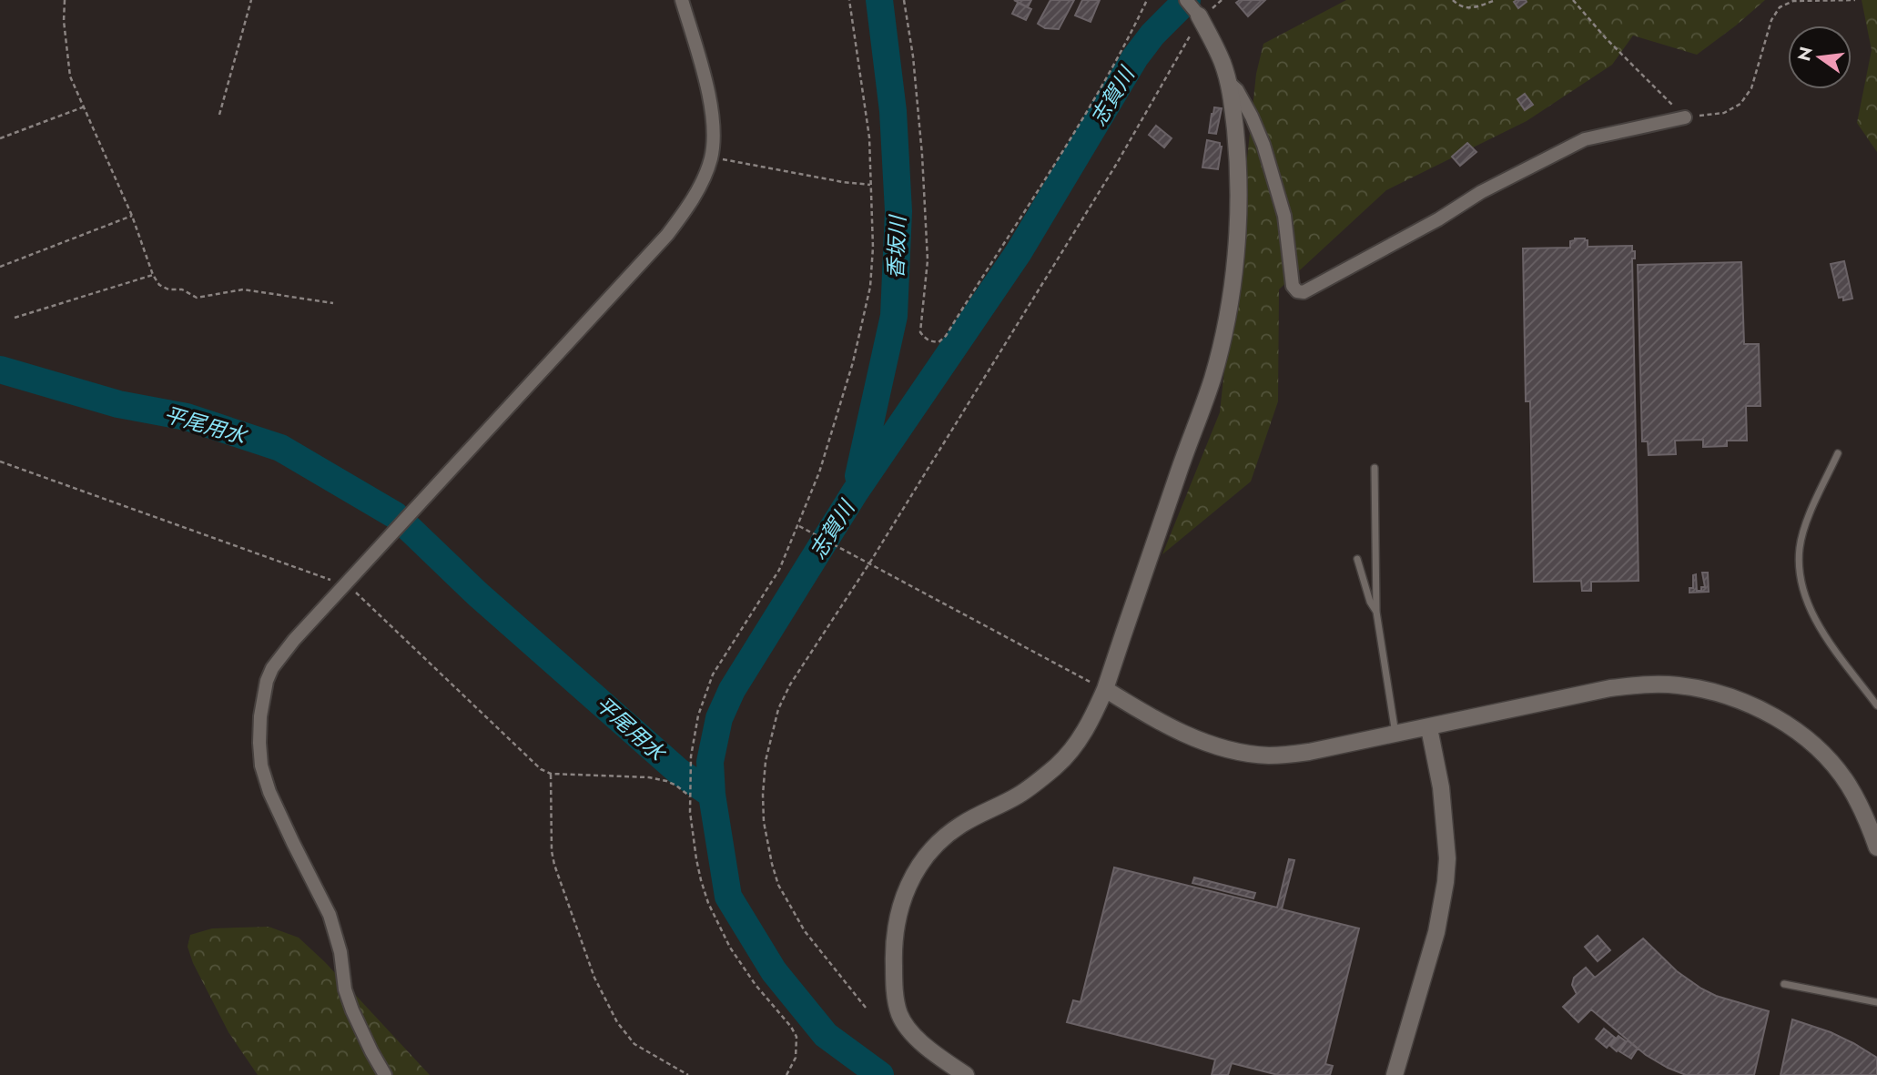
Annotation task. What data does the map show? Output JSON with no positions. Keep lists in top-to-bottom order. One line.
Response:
{"water":["志賀川","香坂川","平尾用水"],"north":"left"}
